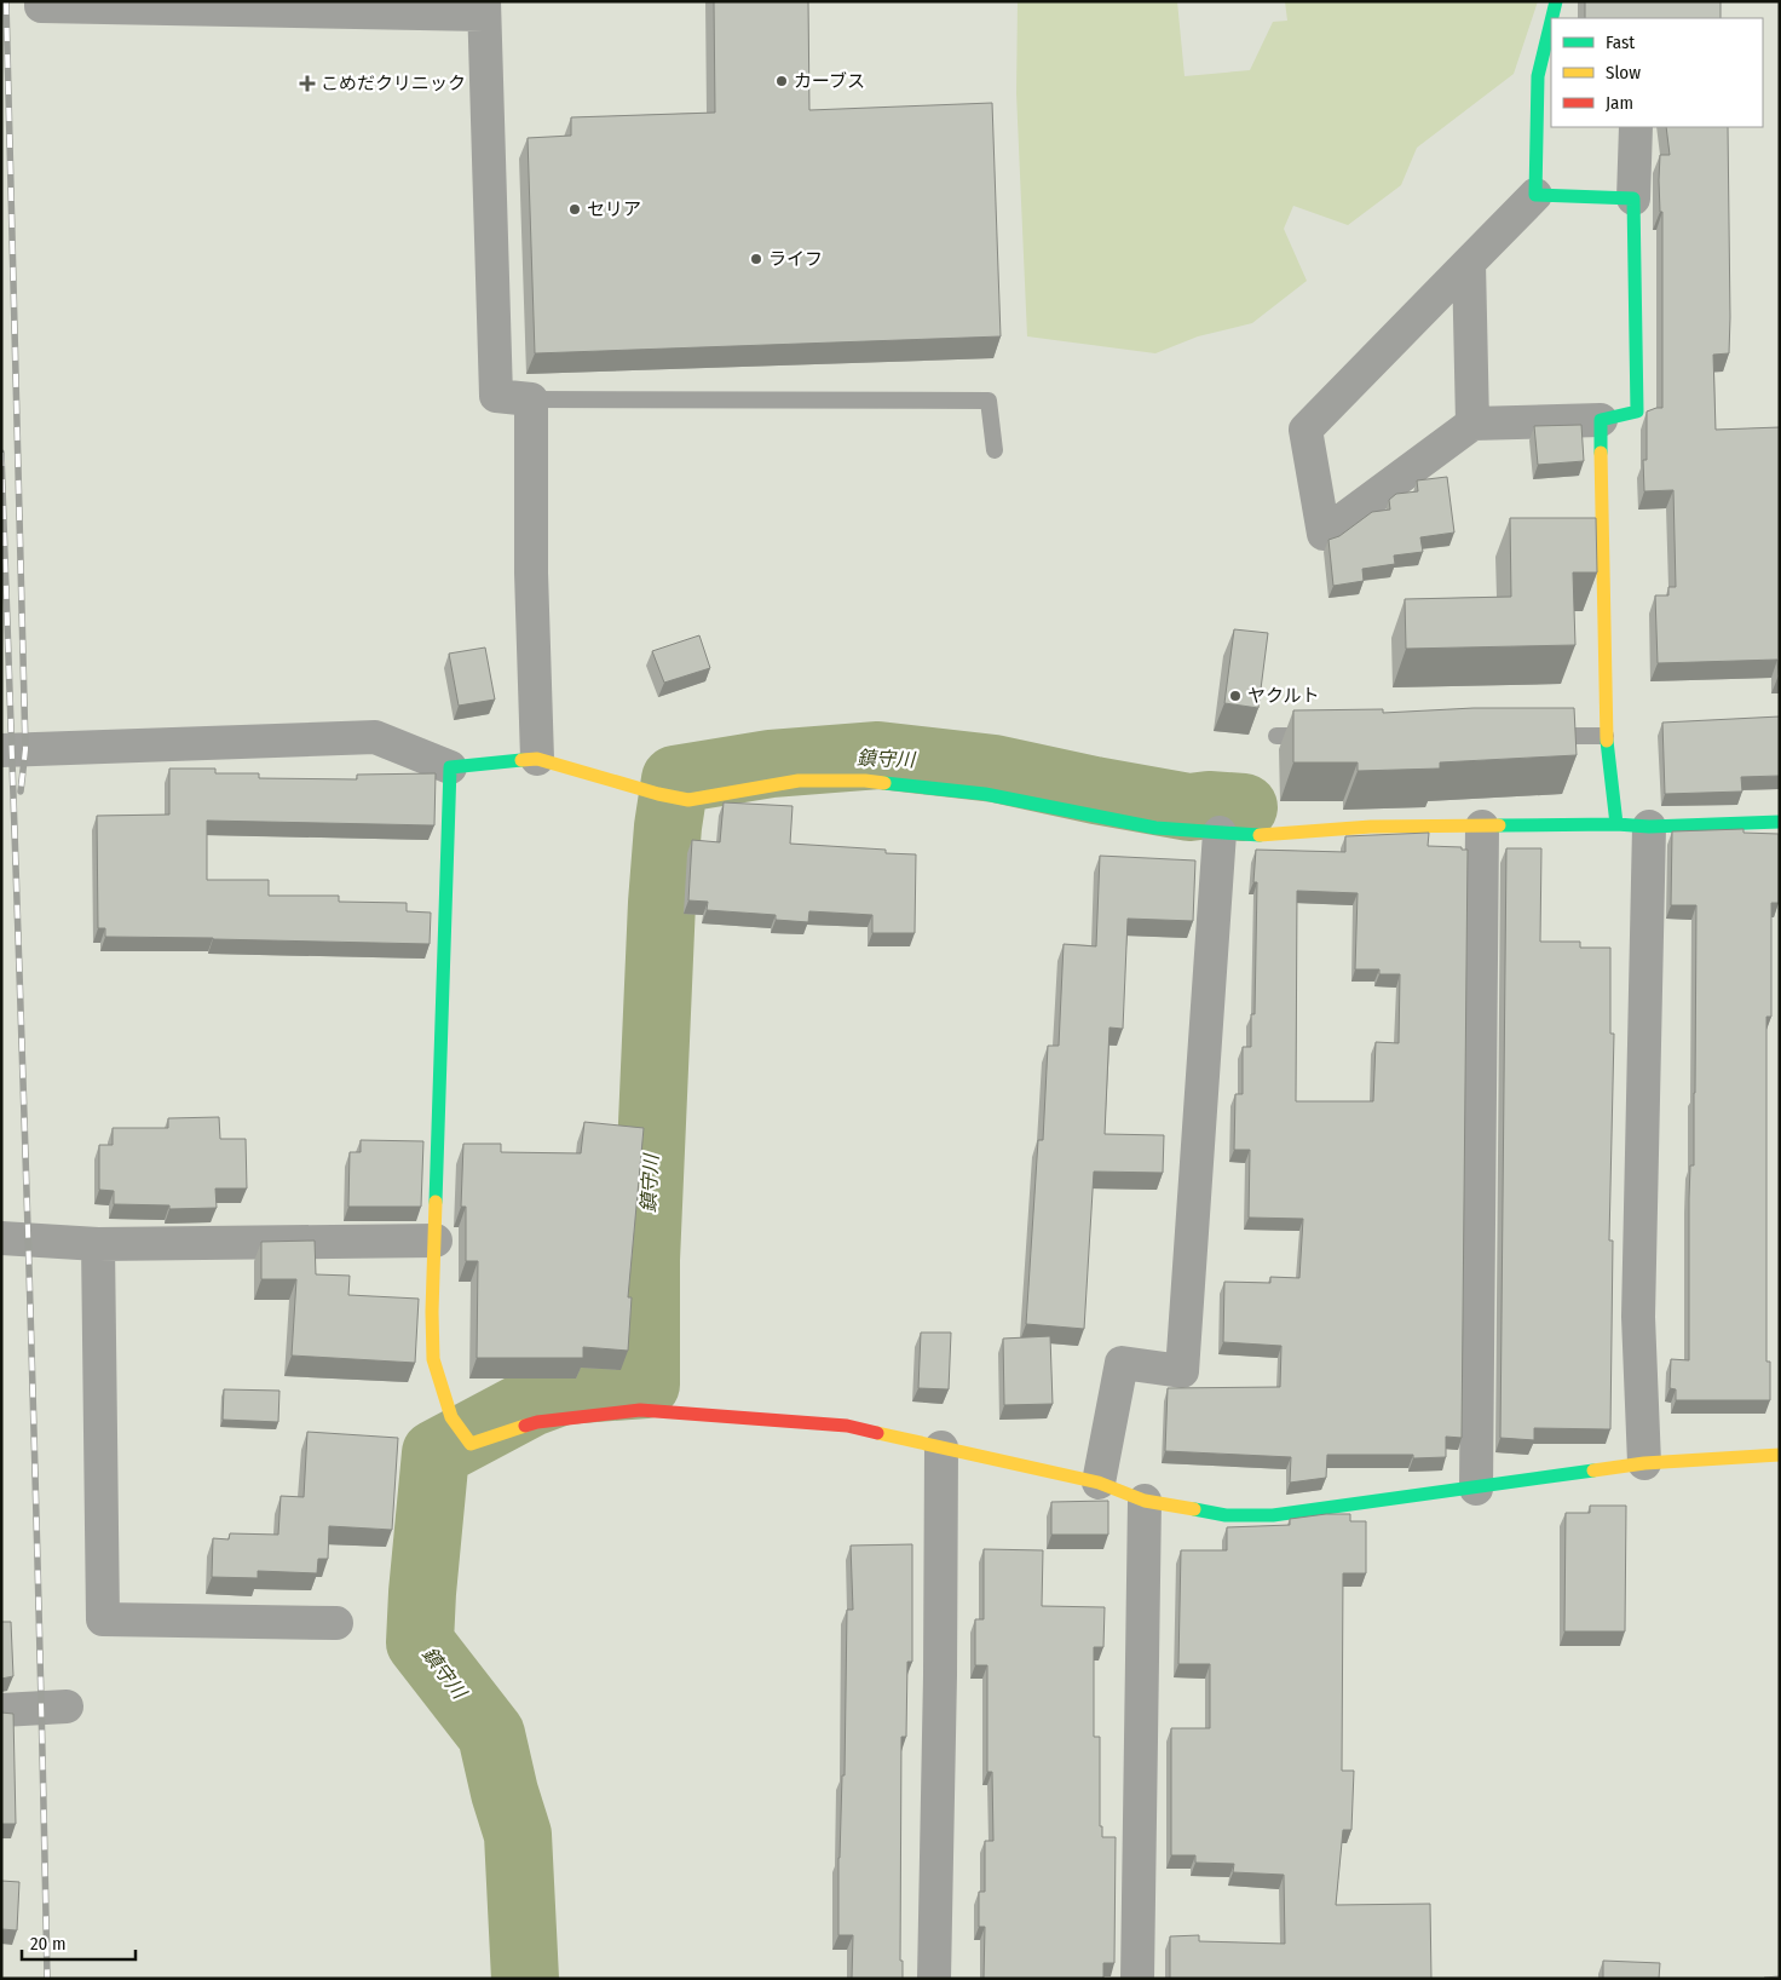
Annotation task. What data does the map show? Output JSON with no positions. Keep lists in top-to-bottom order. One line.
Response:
{"water":["鎮守川"],"places":{"other":["カーブス","セリア","ライフ","ヤクルト"],"health":["こめだクリニック"]},"legend":["Fast","Slow","Jam"],"scale_bar":"20 m"}
